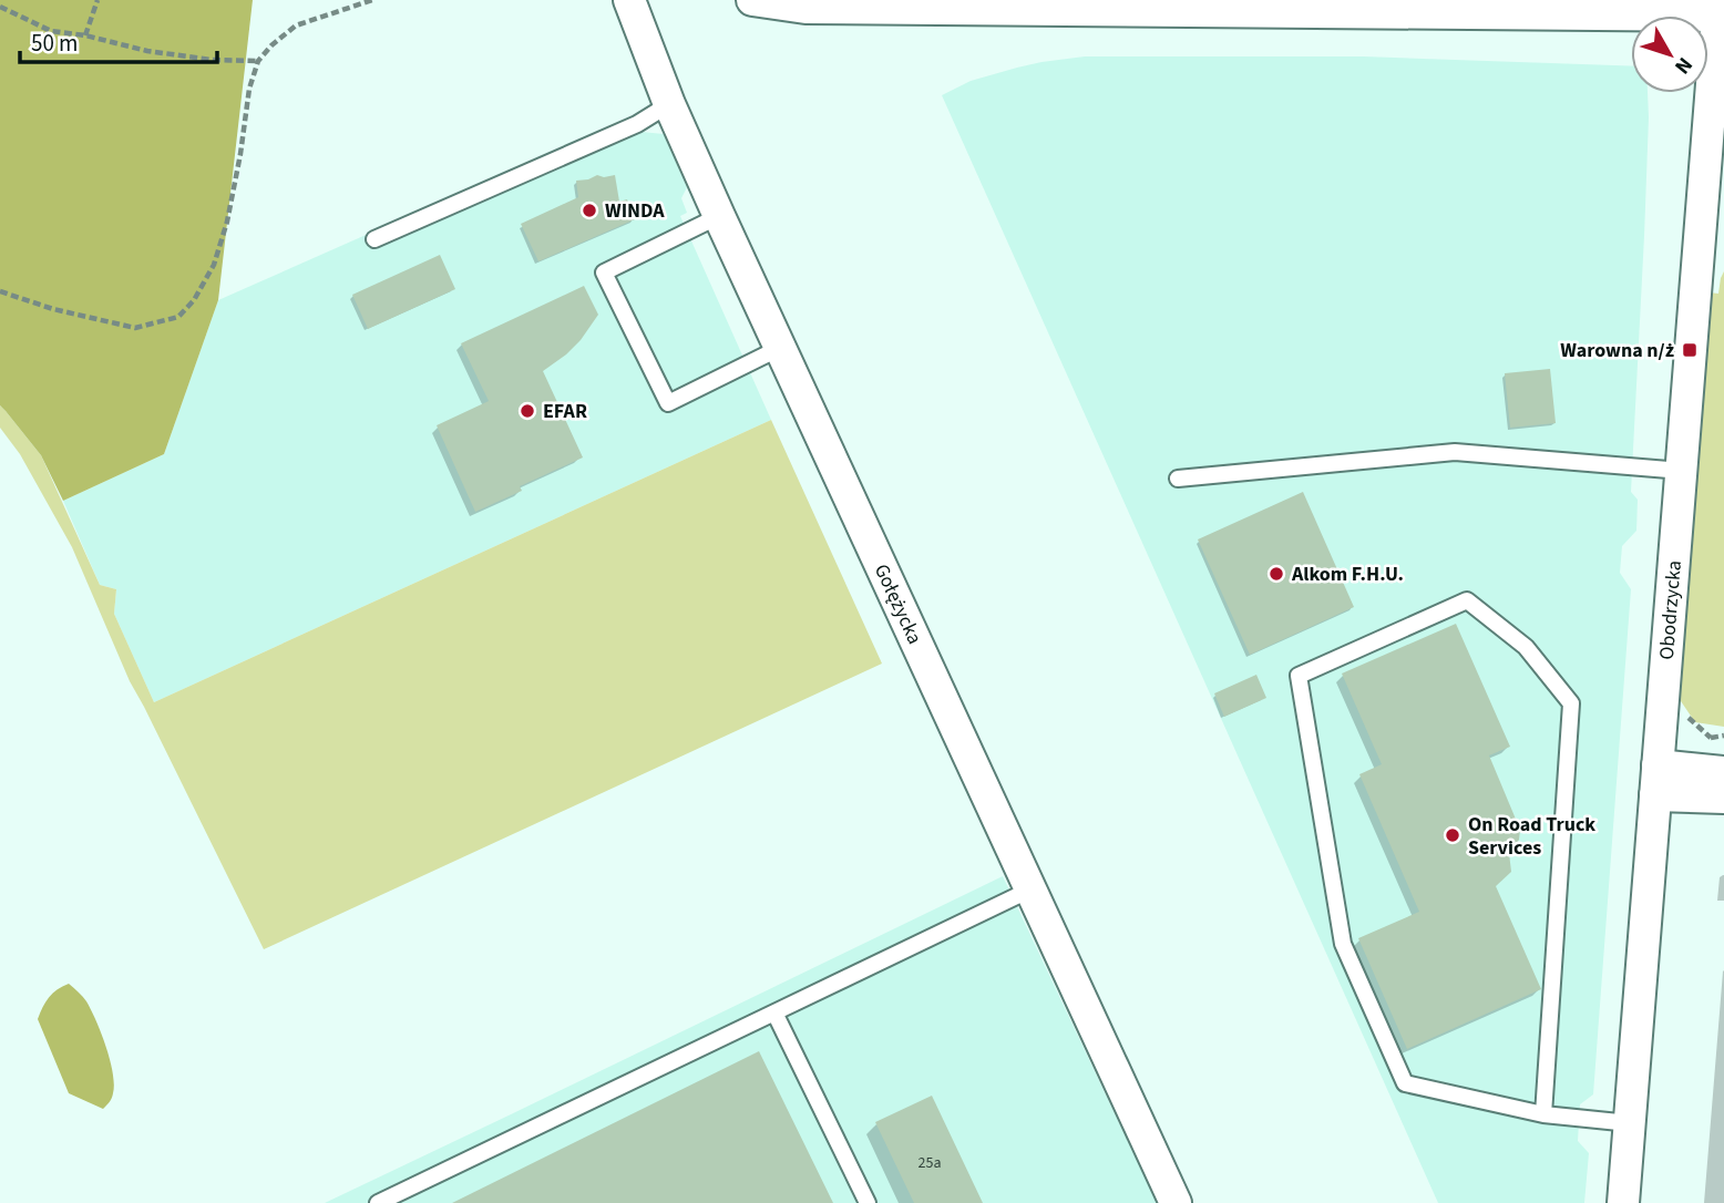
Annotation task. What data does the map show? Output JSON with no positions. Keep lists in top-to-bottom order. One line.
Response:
{"streets":{"street":["Gołężycka","Obodrzycka"]},"places":{"other":["WINDA","EFAR","Alkom F.H.U.","On Road Truck Services"],"transit":["Warowna n/ż"]},"house_numbers":["25a"],"scale_bar":"50 m","north":"bottom right"}
